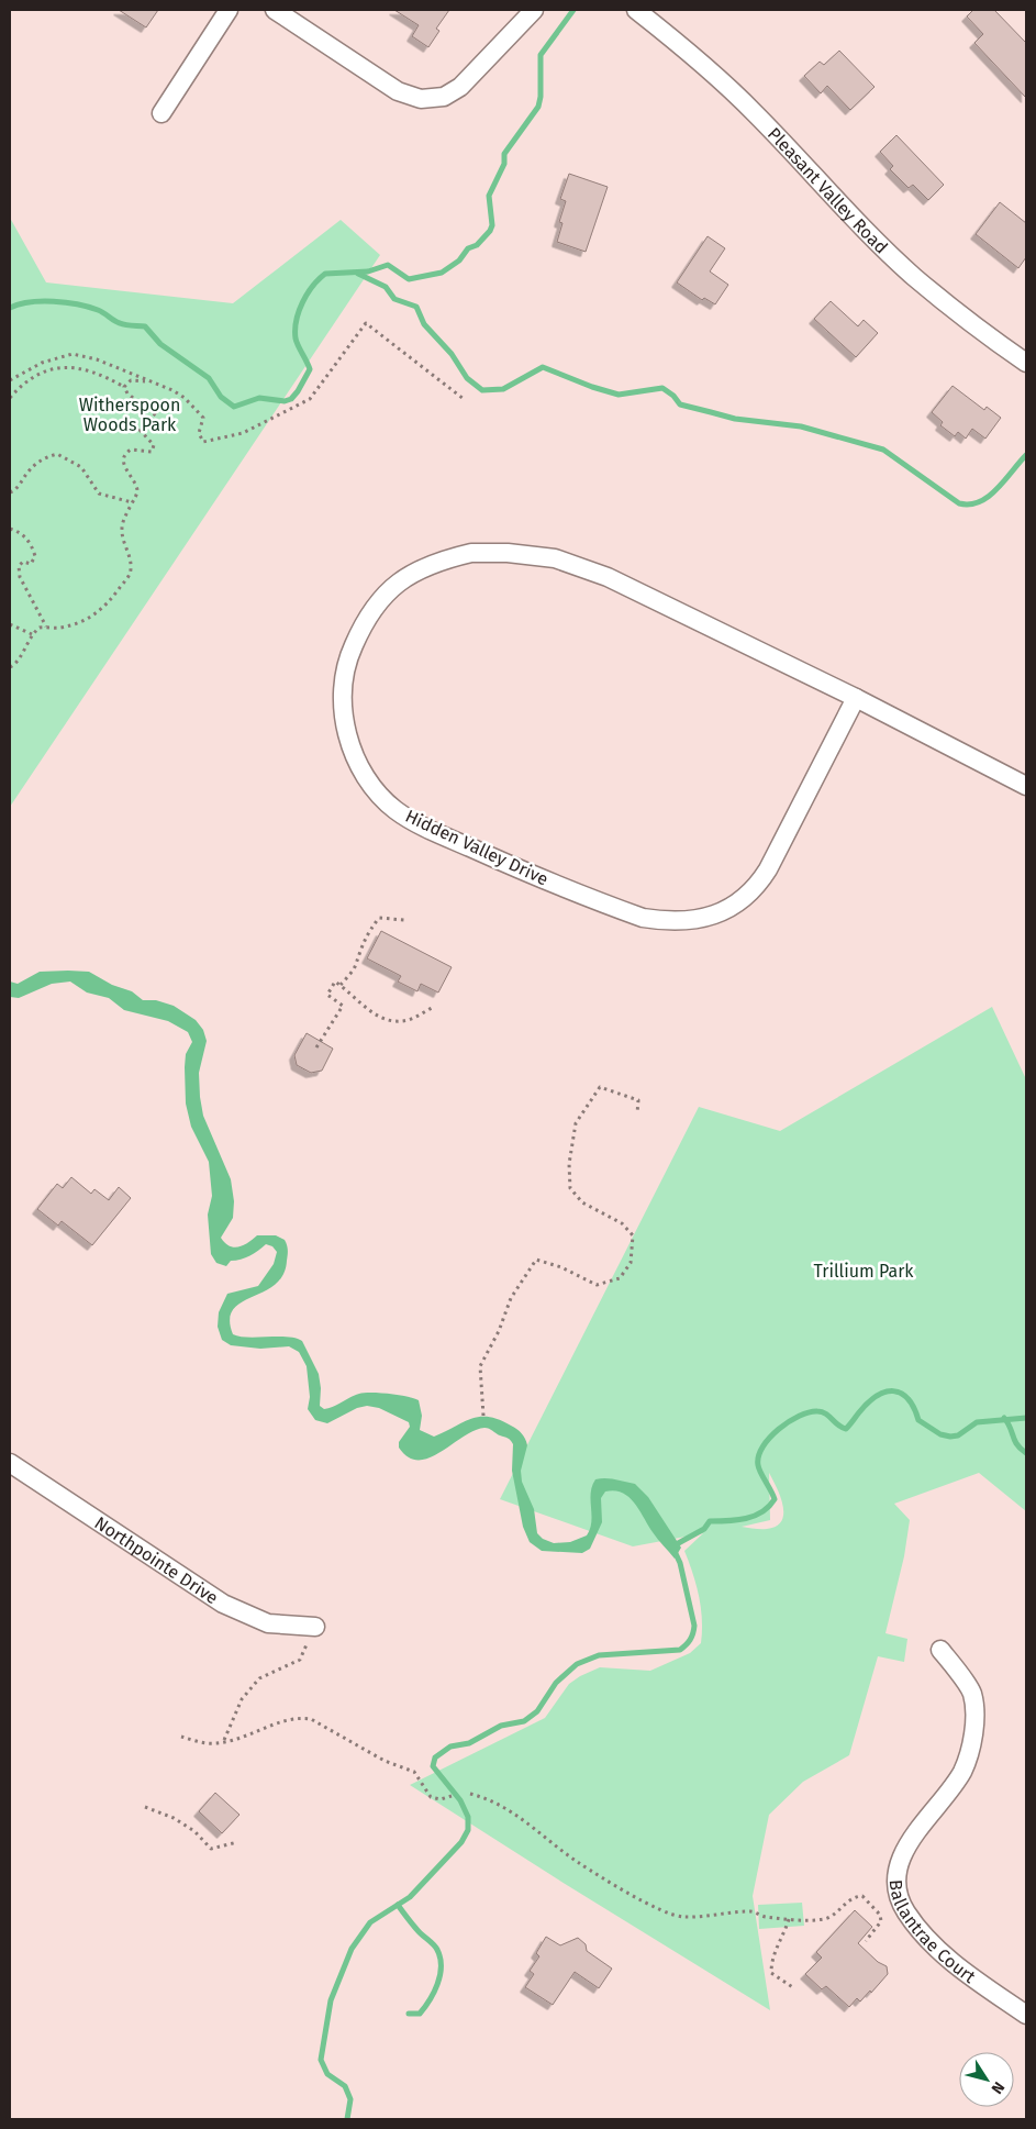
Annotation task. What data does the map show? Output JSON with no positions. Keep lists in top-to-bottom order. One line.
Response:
{"streets":{"street":["Pleasant Valley Road","Hidden Valley Drive","Northpointe Drive","Ballantrae Court"]},"parks":["Witherspoon Woods Park","Trillium Park"],"north":"bottom right"}
